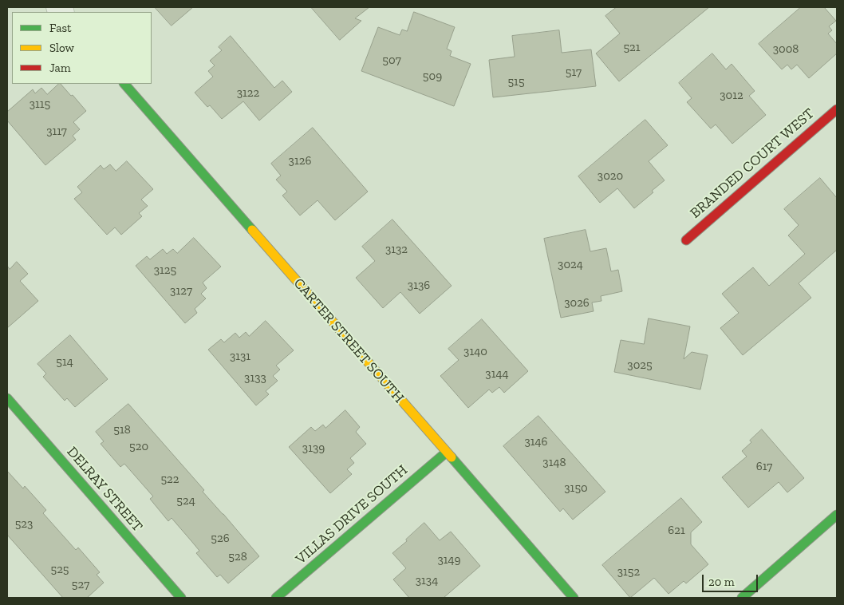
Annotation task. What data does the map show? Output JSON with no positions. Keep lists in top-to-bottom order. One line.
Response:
{"streets":{"street":["BRANDED COURT WEST","CARTER STREET SOUTH","DELRAY STREET","VILLAS DRIVE SOUTH"]},"crossings":[["CARTER STREET SOUTH","VILLAS DRIVE SOUTH"]],"house_numbers":["521","3008","507","517","509","515","3122","3012","3115","3117","3126","3020","3132","3024","3125","3136","3127","3026","3140","3131","514","3025","3144","3133","518","3146","520","3139","3148","617","522","3150","524","523","621","526","528","3149","525","3152","3134","527"],"legend":["Fast","Slow","Jam"],"scale_bar":"20 m"}
